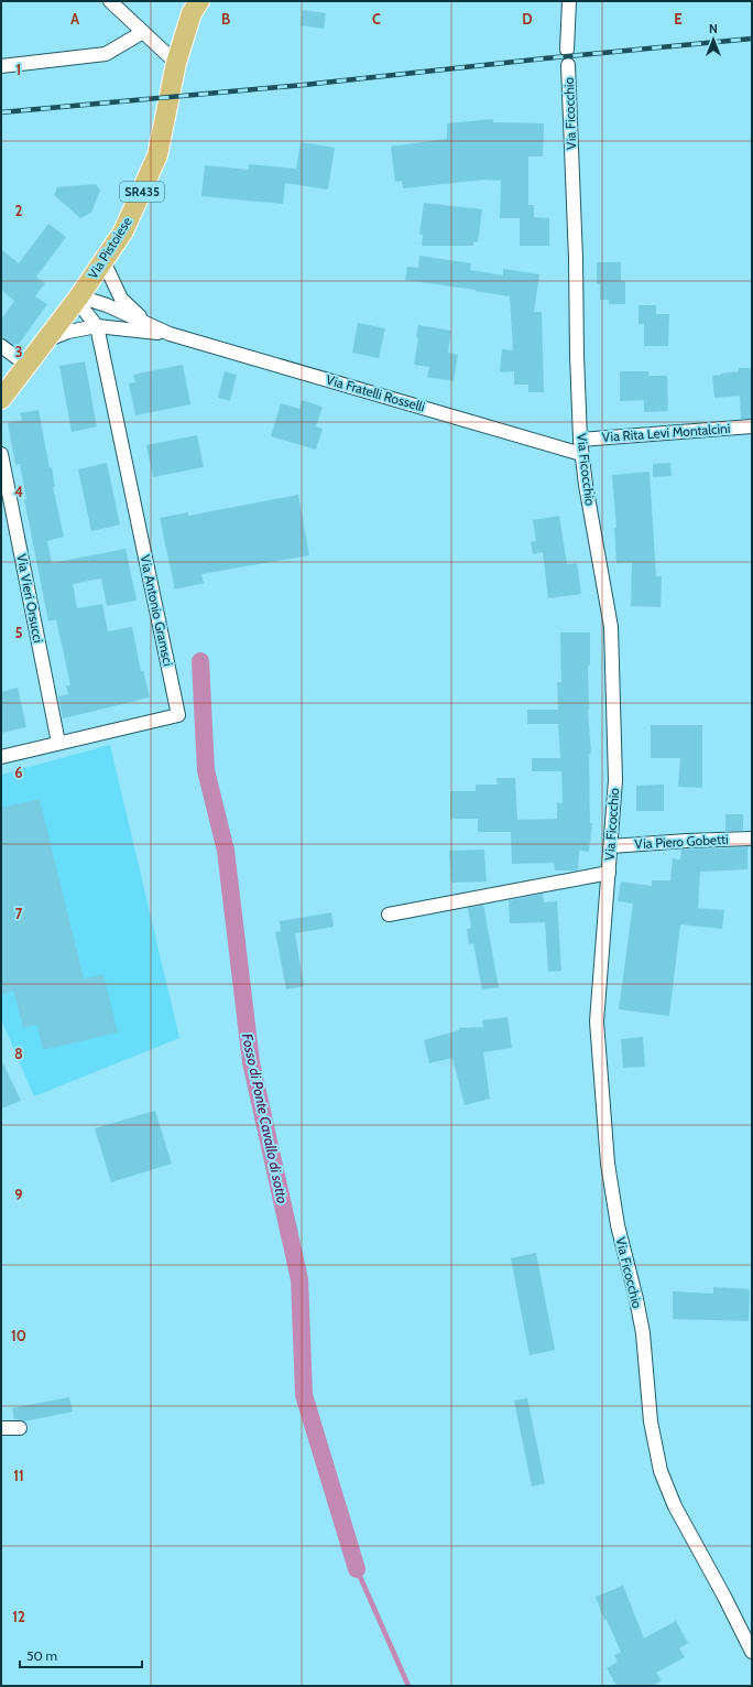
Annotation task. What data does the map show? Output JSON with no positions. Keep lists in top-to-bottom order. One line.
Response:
{"streets":{"main road":["SR435","Via Pistoiese"],"street":["Via Ficocchio","Via Fratelli Rosselli","Via Rita Levi Montalcini","Via Vieri Orsucci","Via Antonio Gramsci","Via Piero Gobetti"]},"crossings":[["Via Ficocchio","Via Fratelli Rosselli"],["Via Ficocchio","Via Rita Levi Montalcini"],["Via Ficocchio","Via Piero Gobetti"],["Via Pistoiese","Via Fratelli Rosselli"],["Via Fratelli Rosselli","Via Antonio Gramsci"],["Via Vieri Orsucci","Via Antonio Gramsci"]],"water":["Fosso di Ponte Cavallo di sotto"],"scale_bar":"50 m","north":"top","grid":{"columns":["A","B","C","D","E"],"rows":["1","2","3","4","5","6","7","8","9","10","11","12"]}}
